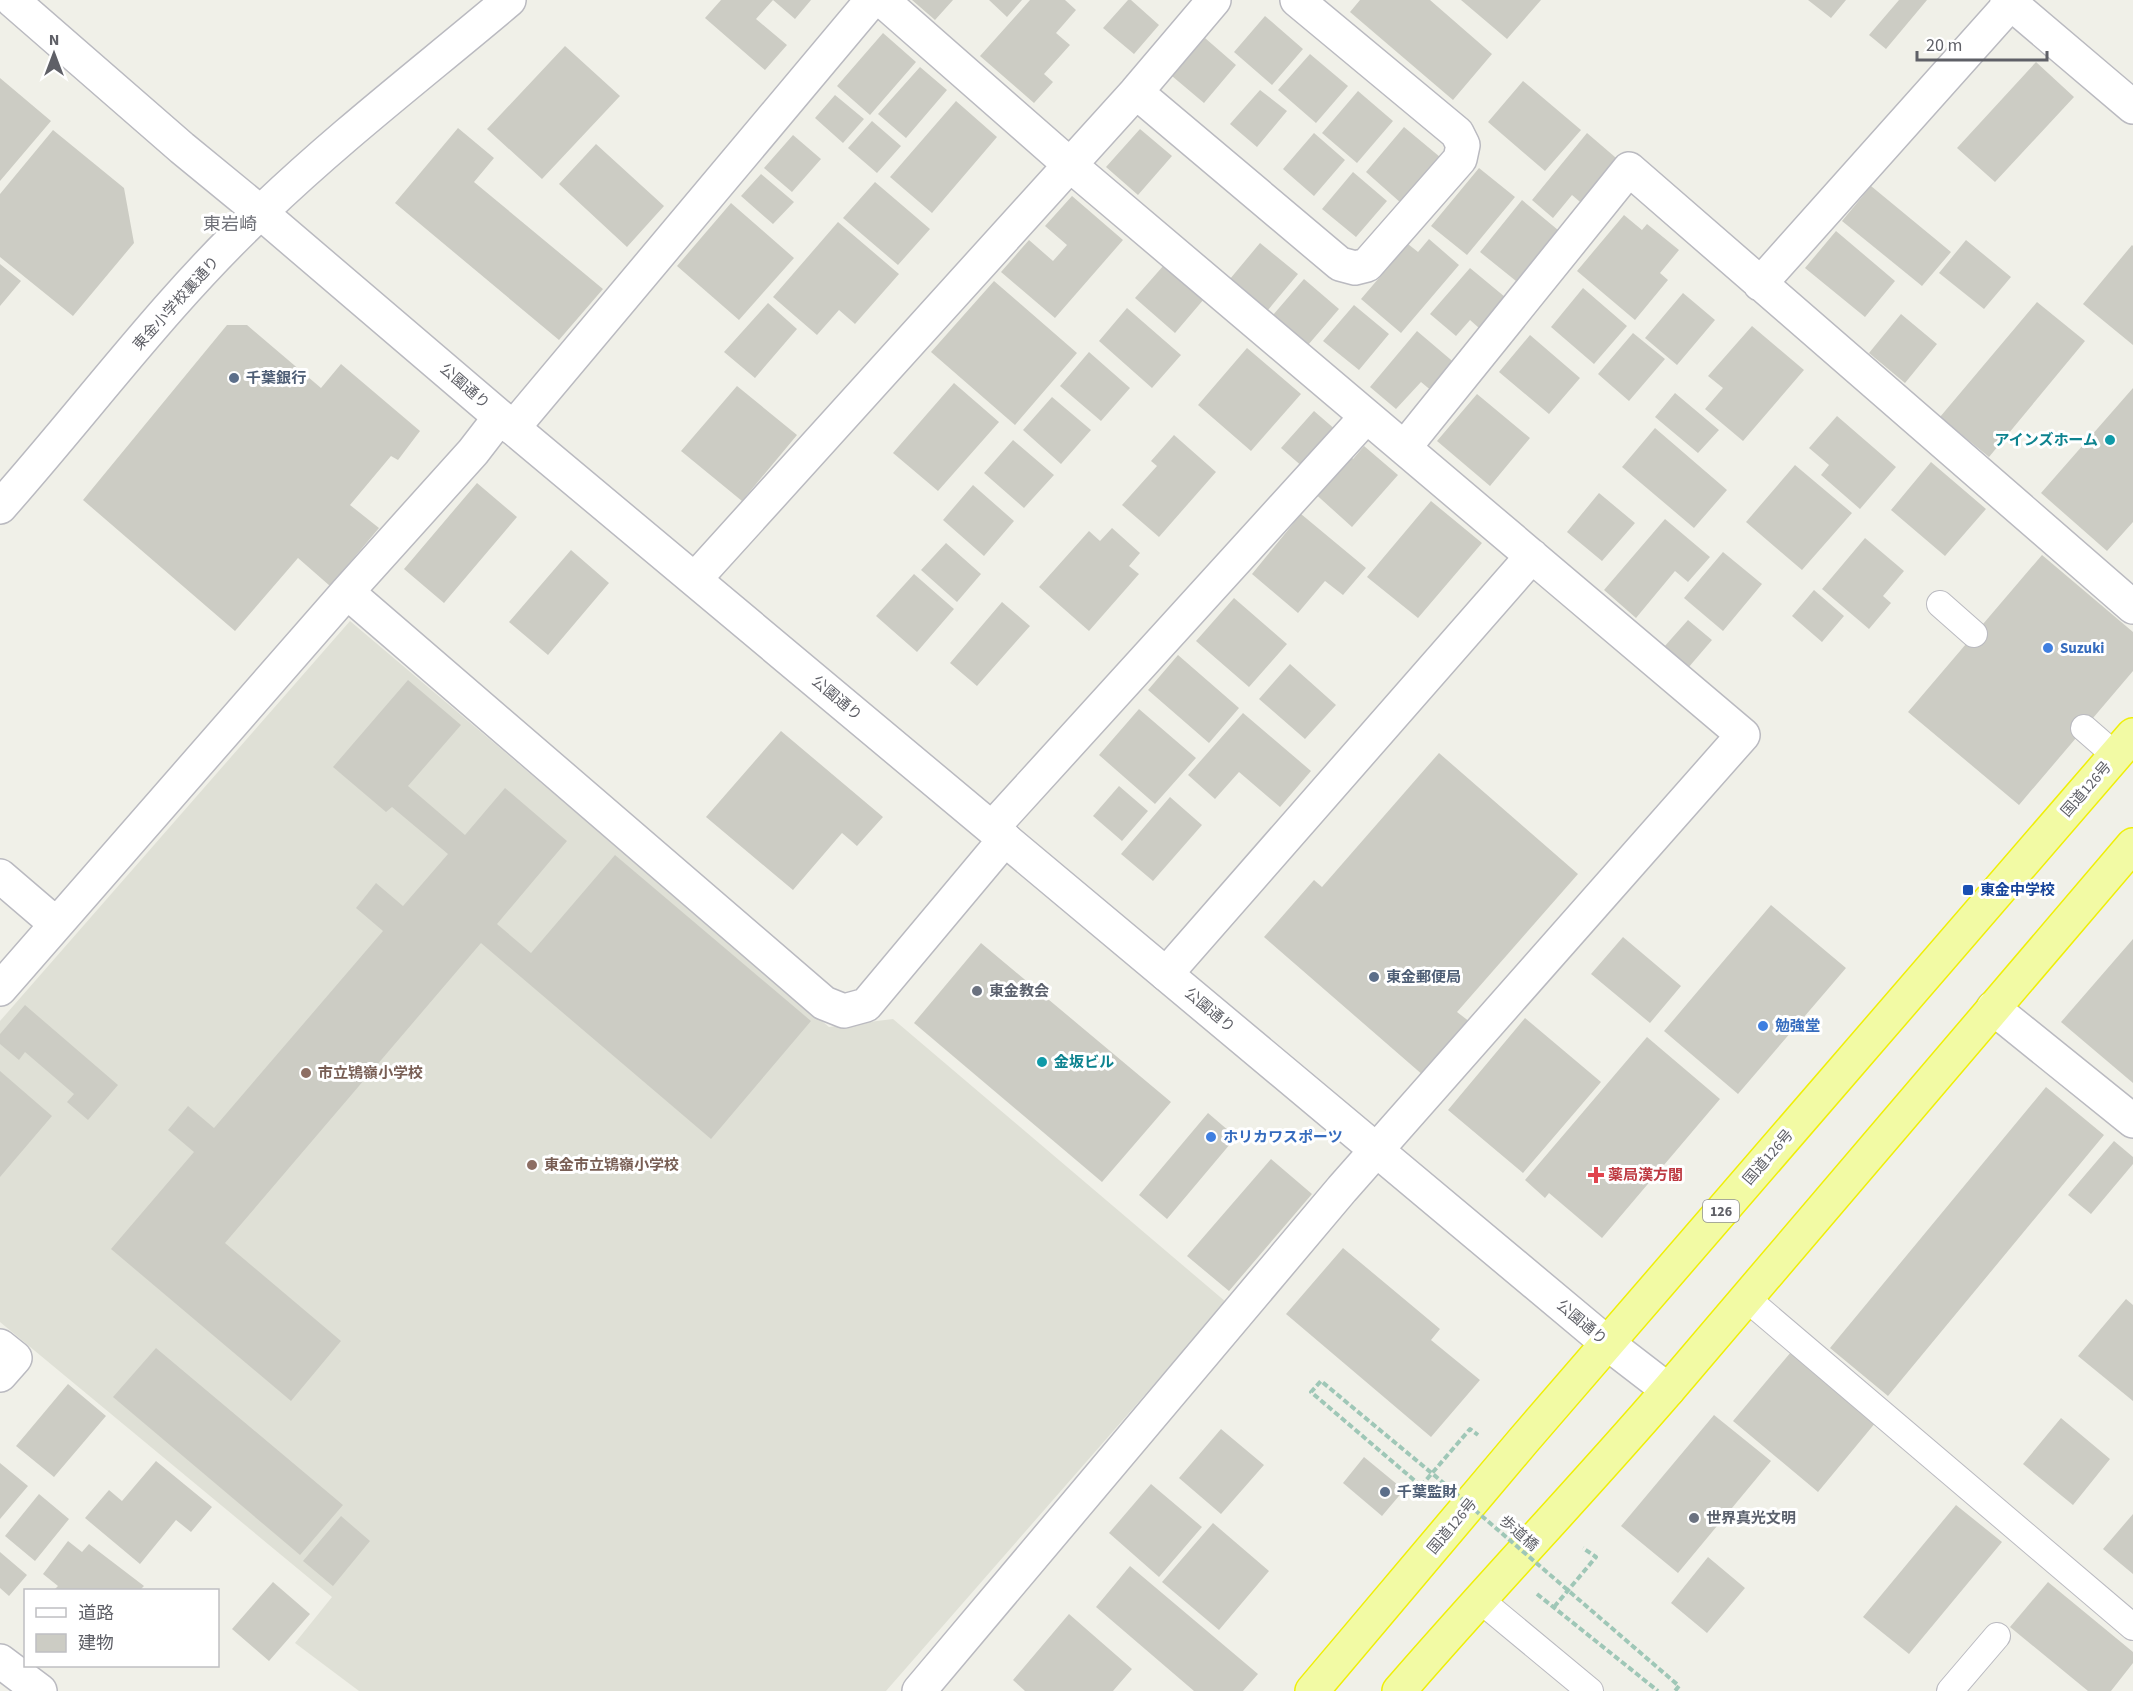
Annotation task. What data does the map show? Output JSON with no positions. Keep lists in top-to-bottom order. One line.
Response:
{"streets":{"highway":["国道126号","126"],"street":["東金小学校裏通り","公園通り"],"path":["歩道橋"]},"crossings":[["東金小学校裏通り","公園通り"],["公園通り","国道126号"]],"districts":["東岩崎"],"places":{"other":["千葉銀行","アインズホーム","Suzuki","東金郵便局","東金教会","勉強堂","金坂ビル","市立鴇嶺小学校","ホリカワスポーツ","東金市立鴇嶺小学校","千葉監財","世界真光文明"],"transit":["東金中学校"],"health":["薬局漢方閣"]},"legend":["道路","建物"],"scale_bar":"20 m","north":"top"}
